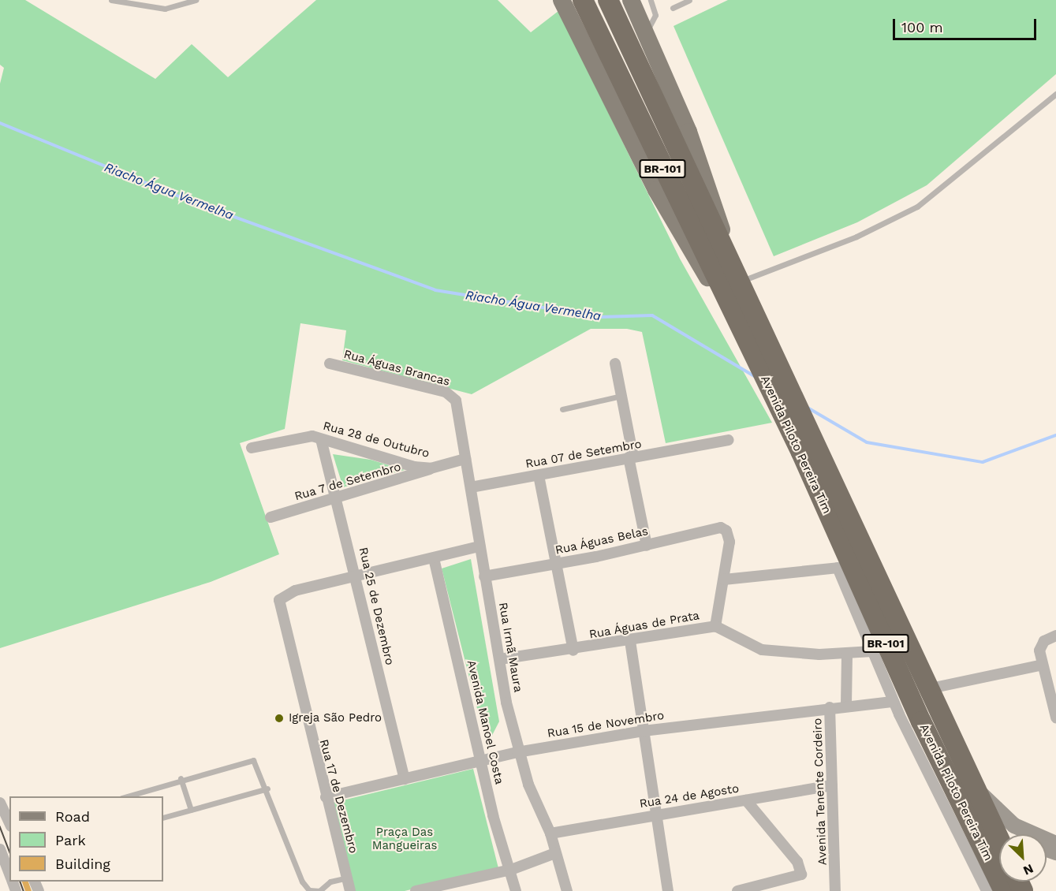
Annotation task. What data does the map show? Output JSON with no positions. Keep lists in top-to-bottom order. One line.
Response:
{"streets":{"highway":["BR-101","Avenida Piloto Pereira Tim"],"street":["Rua Águas Brancas","Rua 28 de Outubro","Rua 07 de Setembro","Rua 7 de Setembro","Rua Águas Belas","Rua 25 de Dezembro","Rua Águas de Prata","Rua Irmã Maura","Avenida Manoel Costa","Rua 15 de Novembro","Avenida Tenente Cordeiro","Rua 17 de Dezembro","Rua 24 de Agosto"]},"crossings":[["Rua Águas Brancas","Rua Irmã Maura"],["Rua 28 de Outubro","Rua 7 de Setembro"],["Rua 28 de Outubro","Rua 25 de Dezembro"],["Rua 28 de Outubro","Rua Irmã Maura"],["Rua 07 de Setembro","Rua Irmã Maura"],["Rua 7 de Setembro","Rua 25 de Dezembro"],["Rua Águas Belas","Rua Irmã Maura"],["Rua 25 de Dezembro","Rua 15 de Novembro"],["Rua 25 de Dezembro","Rua 17 de Dezembro"],["Rua Águas de Prata","Rua Irmã Maura"],["Rua Irmã Maura","Rua 15 de Novembro"],["Rua Irmã Maura","Rua 24 de Agosto"],["Avenida Manoel Costa","Rua 15 de Novembro"],["Rua 15 de Novembro","Avenida Tenente Cordeiro"],["Rua 15 de Novembro","Rua 17 de Dezembro"],["Avenida Tenente Cordeiro","Rua 24 de Agosto"]],"water":["Riacho Água Vermelha"],"parks":["Praça Das Mangueiras"],"places":["Igreja São Pedro"],"legend":["Road","Park","Building"],"scale_bar":"100 m","north":"bottom right"}
